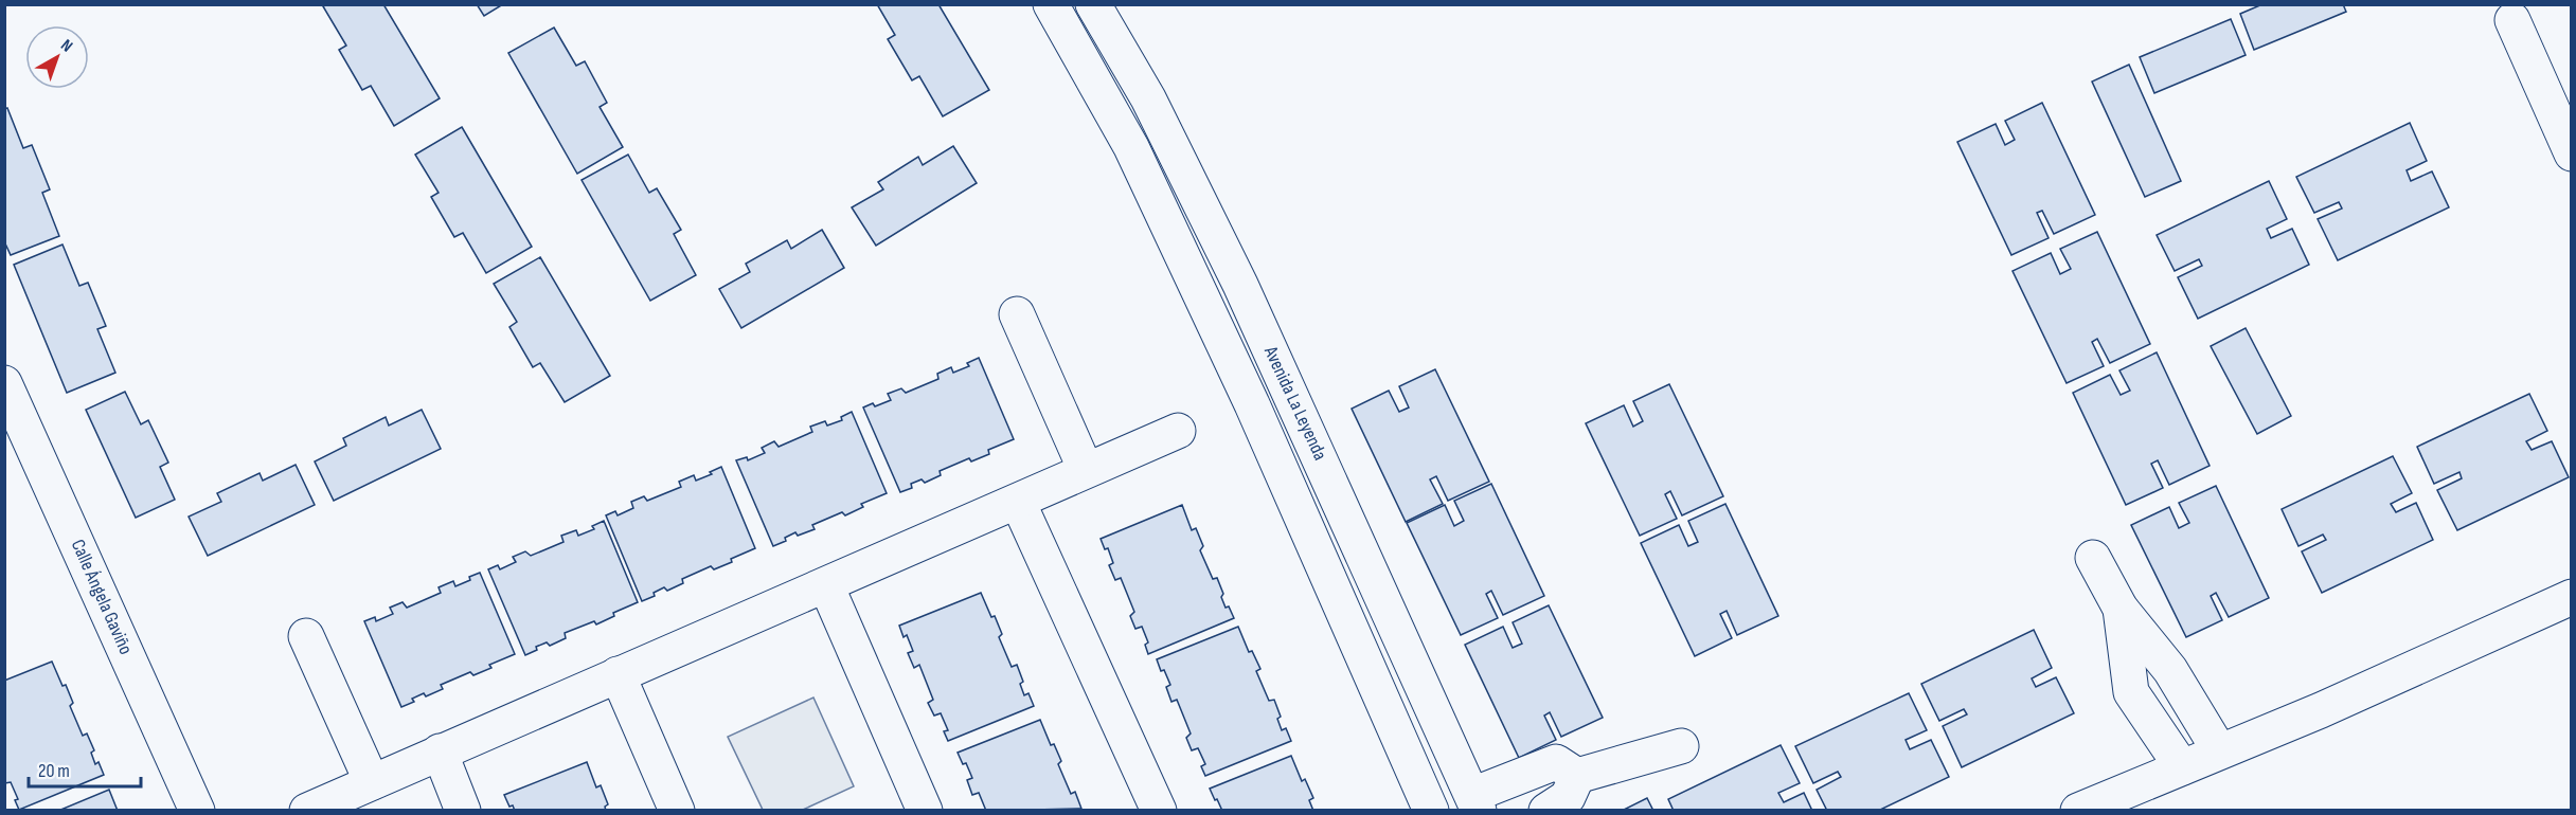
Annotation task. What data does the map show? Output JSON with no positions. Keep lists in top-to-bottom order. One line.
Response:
{"streets":{"street":["Avenida La Leyenda","Calle Ángela Gaviño"]},"scale_bar":"20 m","north":"top right"}
